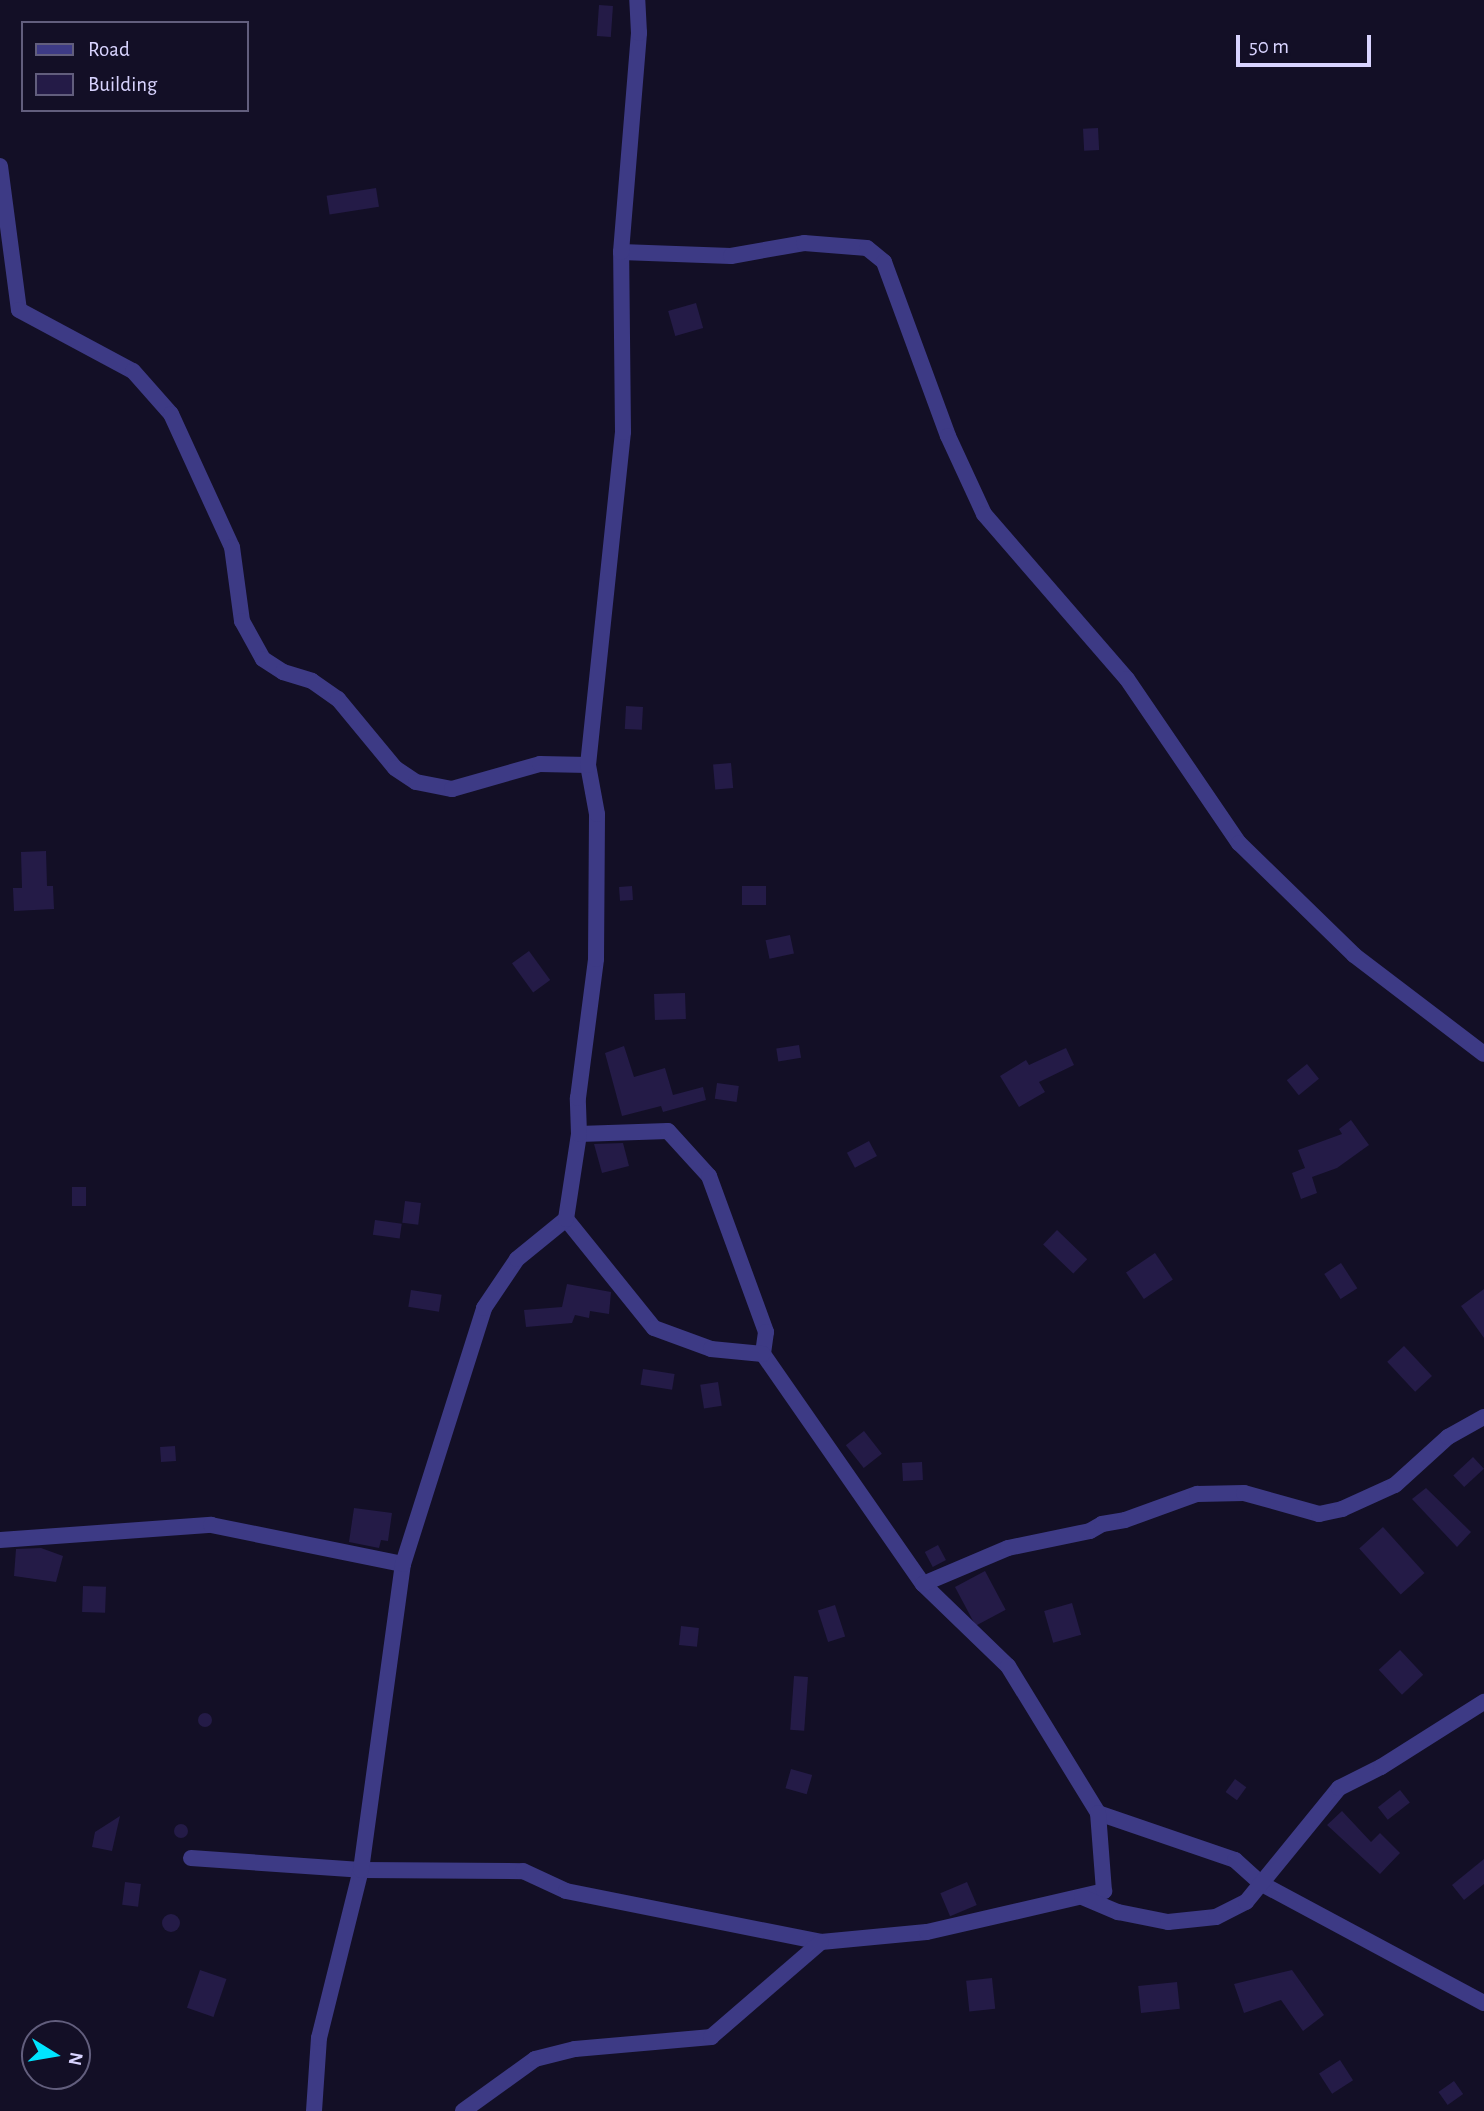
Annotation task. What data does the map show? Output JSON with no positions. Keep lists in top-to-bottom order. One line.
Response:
{"legend":["Road","Building"],"scale_bar":"50 m","north":"right"}
